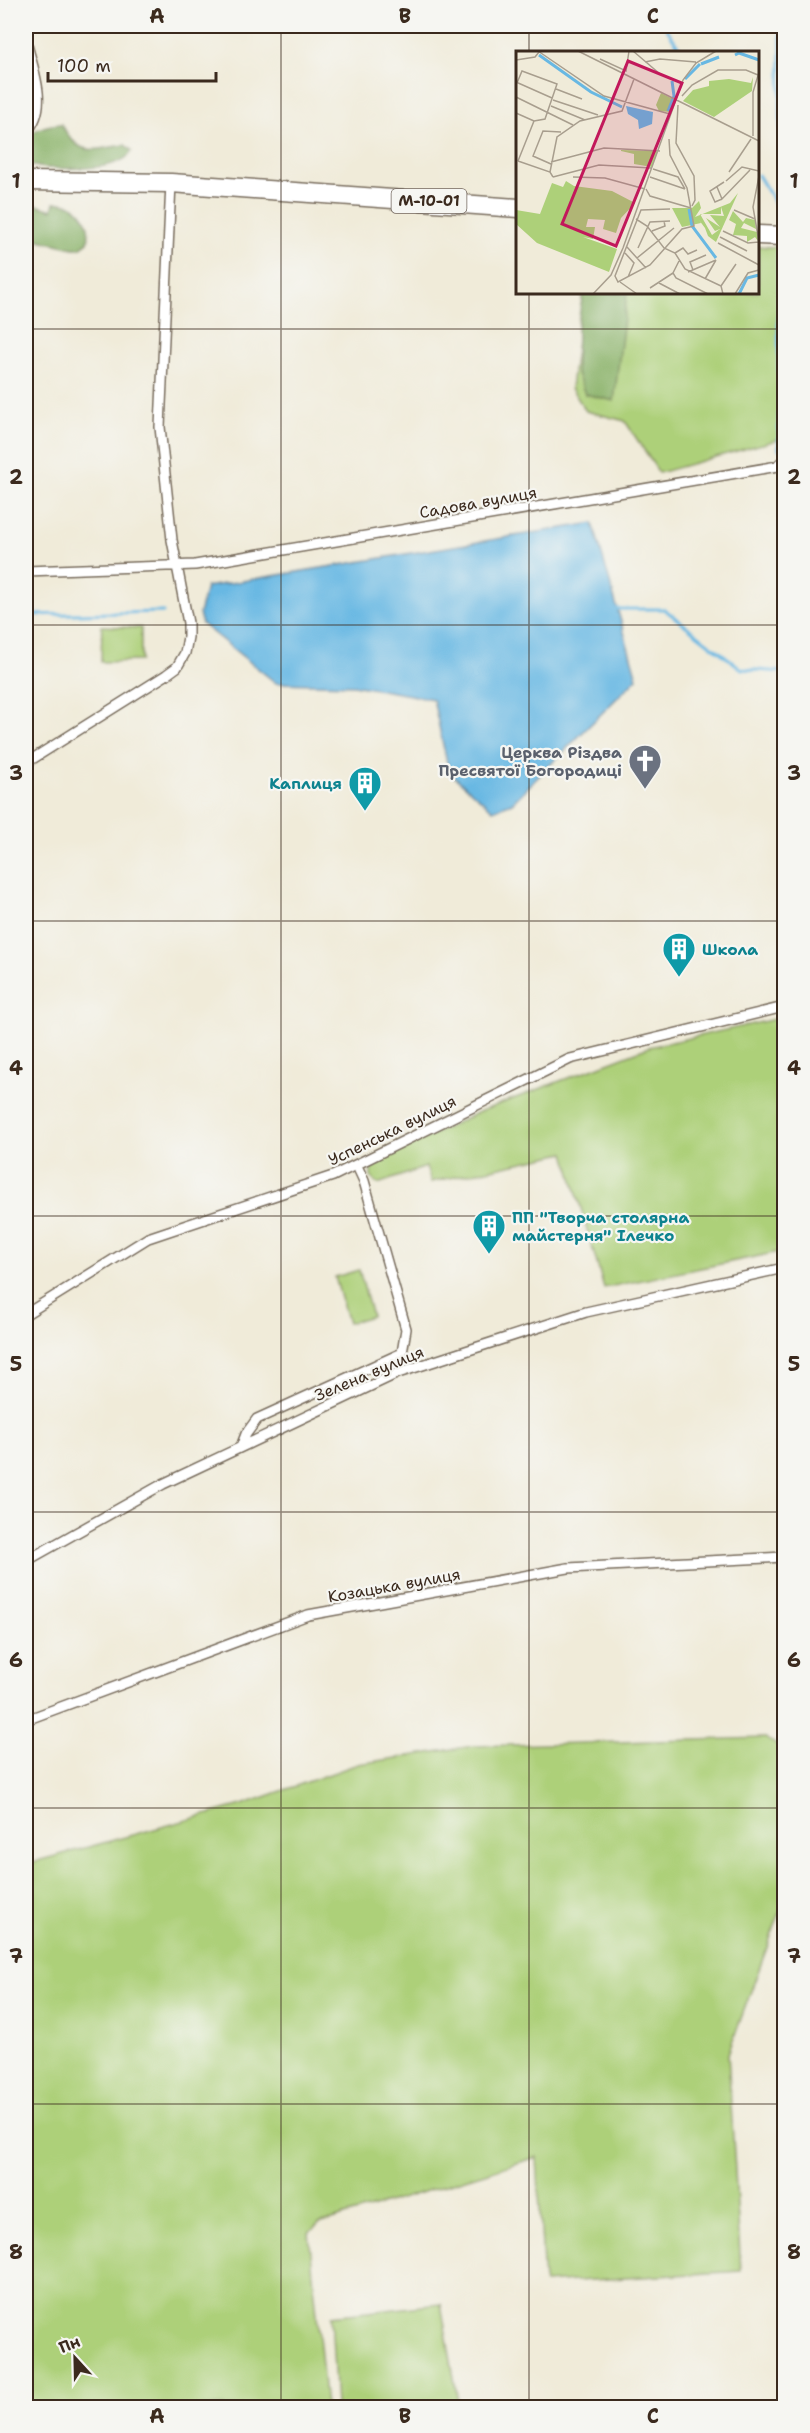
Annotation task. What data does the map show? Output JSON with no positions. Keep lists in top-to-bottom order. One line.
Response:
{"streets":{"highway":["М-10-01"],"street":["Садова вулиця","Успенська вулиця","Зелена вулиця","Козацька вулиця"]},"places":{"church":["Церква Різдва Пресвятої Богородиці"],"building":["Каплиця","Школа","ПП \"Творча столярна майстерня\" Ілечко"]},"scale_bar":"100 m","north":"top","grid":{"columns":["A","B","C"],"rows":["1","2","3","4","5","6","7","8"]}}
